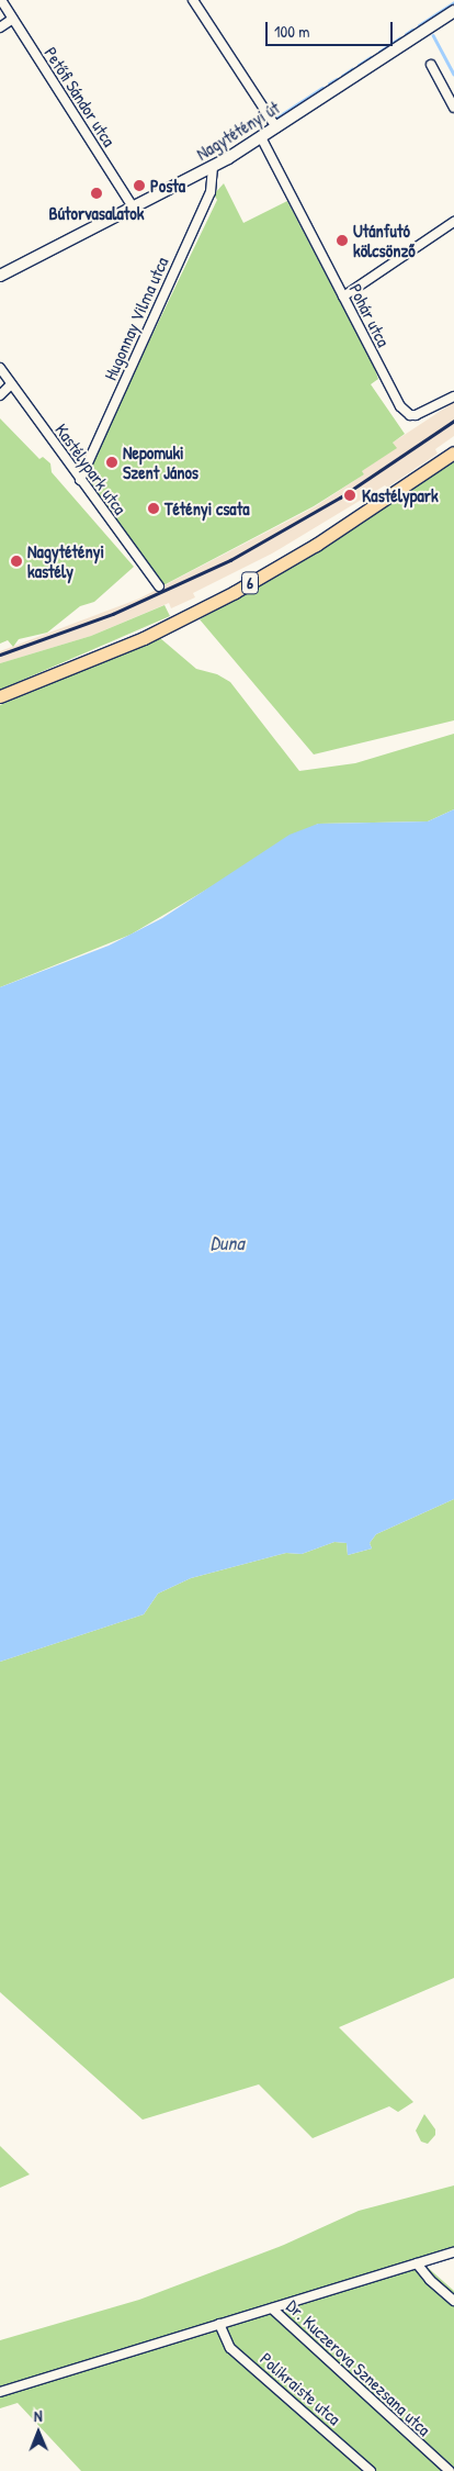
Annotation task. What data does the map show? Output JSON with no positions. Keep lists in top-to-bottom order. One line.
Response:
{"streets":{"main road":["Nagytétényi út","6"],"street":["Petőfi Sándor utca","Pohár utca","Hugonnay Vilma utca","Kastélypark utca","Dr. Kuczerova Sznezsana utca","Polikraiste utca"]},"crossings":[["Petőfi Sándor utca","Nagytétényi út"],["Nagytétényi út","Pohár utca"],["Nagytétényi út","Hugonnay Vilma utca"],["Hugonnay Vilma utca","Kastélypark utca"]],"water":["Duna"],"places":["Posta","Bútorvasalatok","Utánfutó kölcsönző","Nepomuki Szent János","Kastélypark","Tétényi csata","Nagytétényi kastély"],"scale_bar":"100 m","north":"top"}
